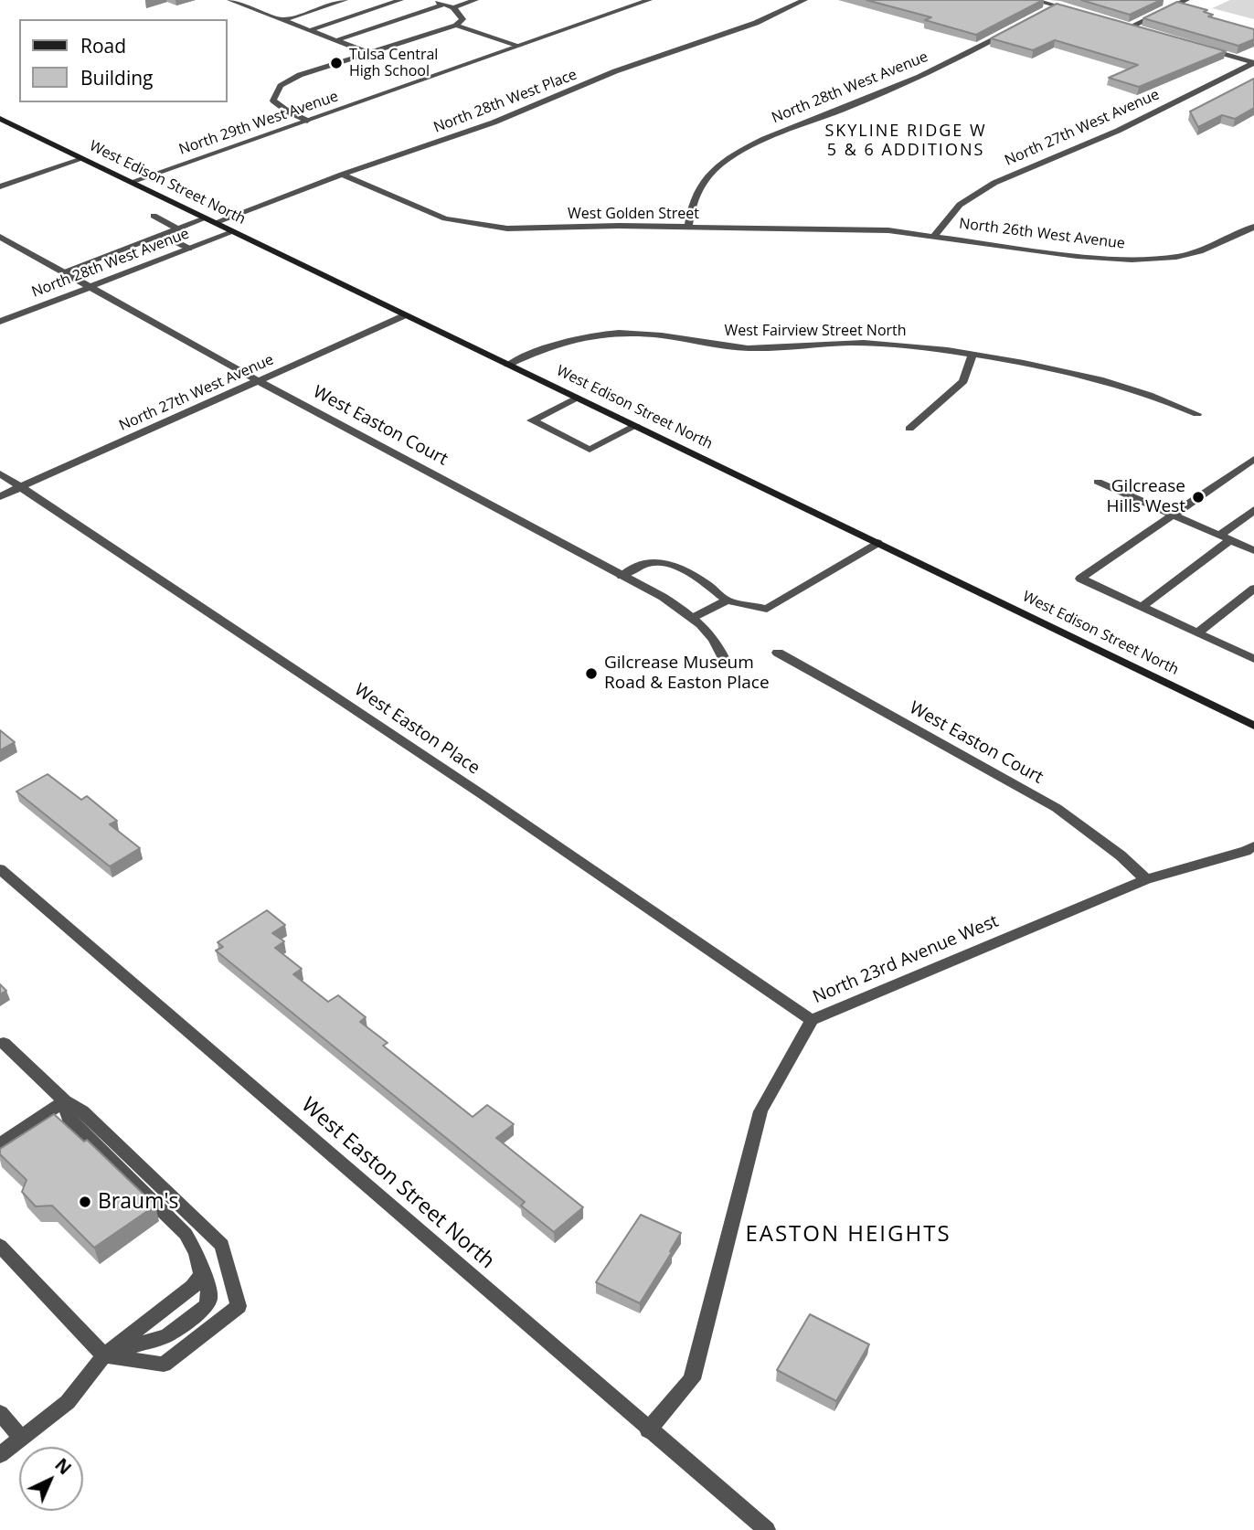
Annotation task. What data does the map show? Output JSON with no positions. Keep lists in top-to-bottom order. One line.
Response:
{"streets":{"main road":["West Edison Street North"],"street":["North 28th West Avenue","North 28th West Place","North 29th West Avenue","North 27th West Avenue","West Golden Street","North 26th West Avenue","West Fairview Street North","West Easton Court","West Easton Place","North 23rd Avenue West","West Easton Street North"]},"crossings":[["North 28th West Avenue","West Edison Street North"],["North 28th West Avenue","West Golden Street"],["North 28th West Avenue","West Easton Court"],["North 28th West Place","West Edison Street North"],["North 28th West Place","West Golden Street"],["North 28th West Place","West Easton Court"],["North 29th West Avenue","West Edison Street North"],["North 27th West Avenue","West Edison Street North"],["North 27th West Avenue","West Golden Street"],["North 27th West Avenue","North 26th West Avenue"],["North 27th West Avenue","West Easton Court"],["North 27th West Avenue","West Easton Place"],["West Edison Street North","West Fairview Street North"],["West Golden Street","North 26th West Avenue"],["West Easton Court","North 23rd Avenue West"],["West Easton Place","North 23rd Avenue West"],["North 23rd Avenue West","West Easton Street North"]],"districts":["SKYLINE RIDGE W 5 & 6 ADDITIONS","EASTON HEIGHTS"],"places":["Tulsa Central High School","Gilcrease Hills West","Gilcrease Museum Road & Easton Place","Braum's"],"legend":["Road","Building"],"north":"top right"}
